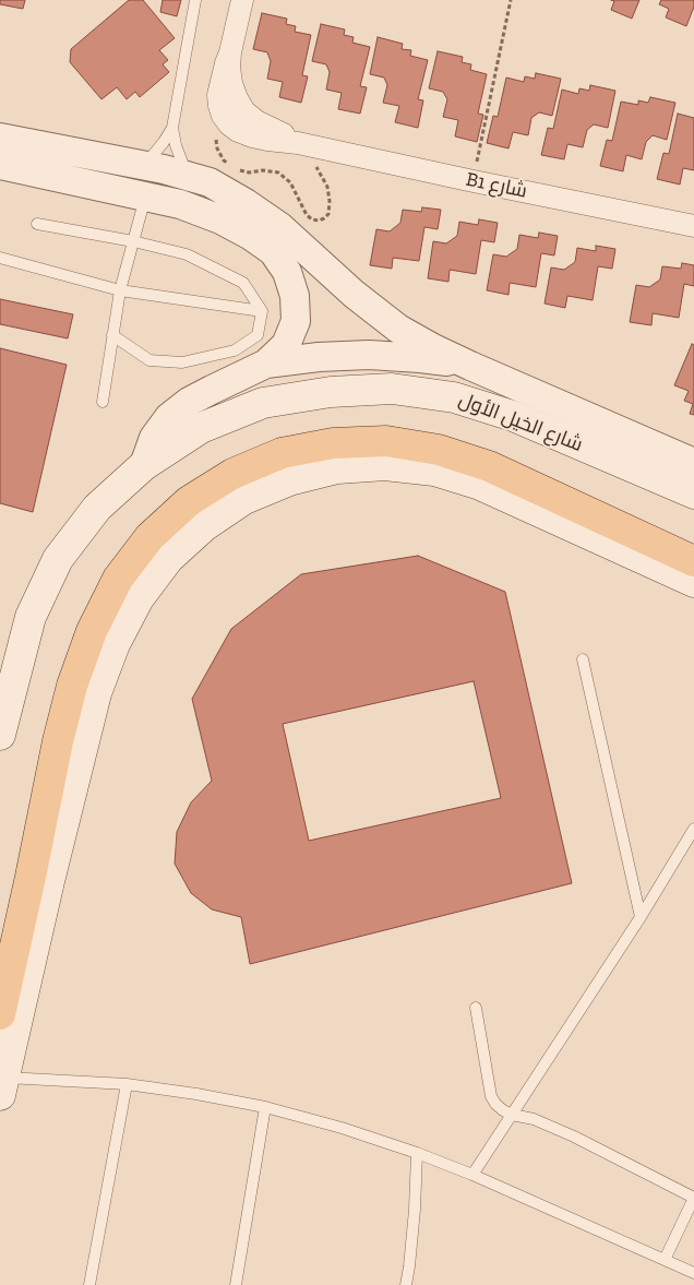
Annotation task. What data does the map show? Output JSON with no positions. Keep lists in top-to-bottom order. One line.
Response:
{"streets":{"main road":["شارع الخيل الأول"],"street":["B1 شارع"]}}
